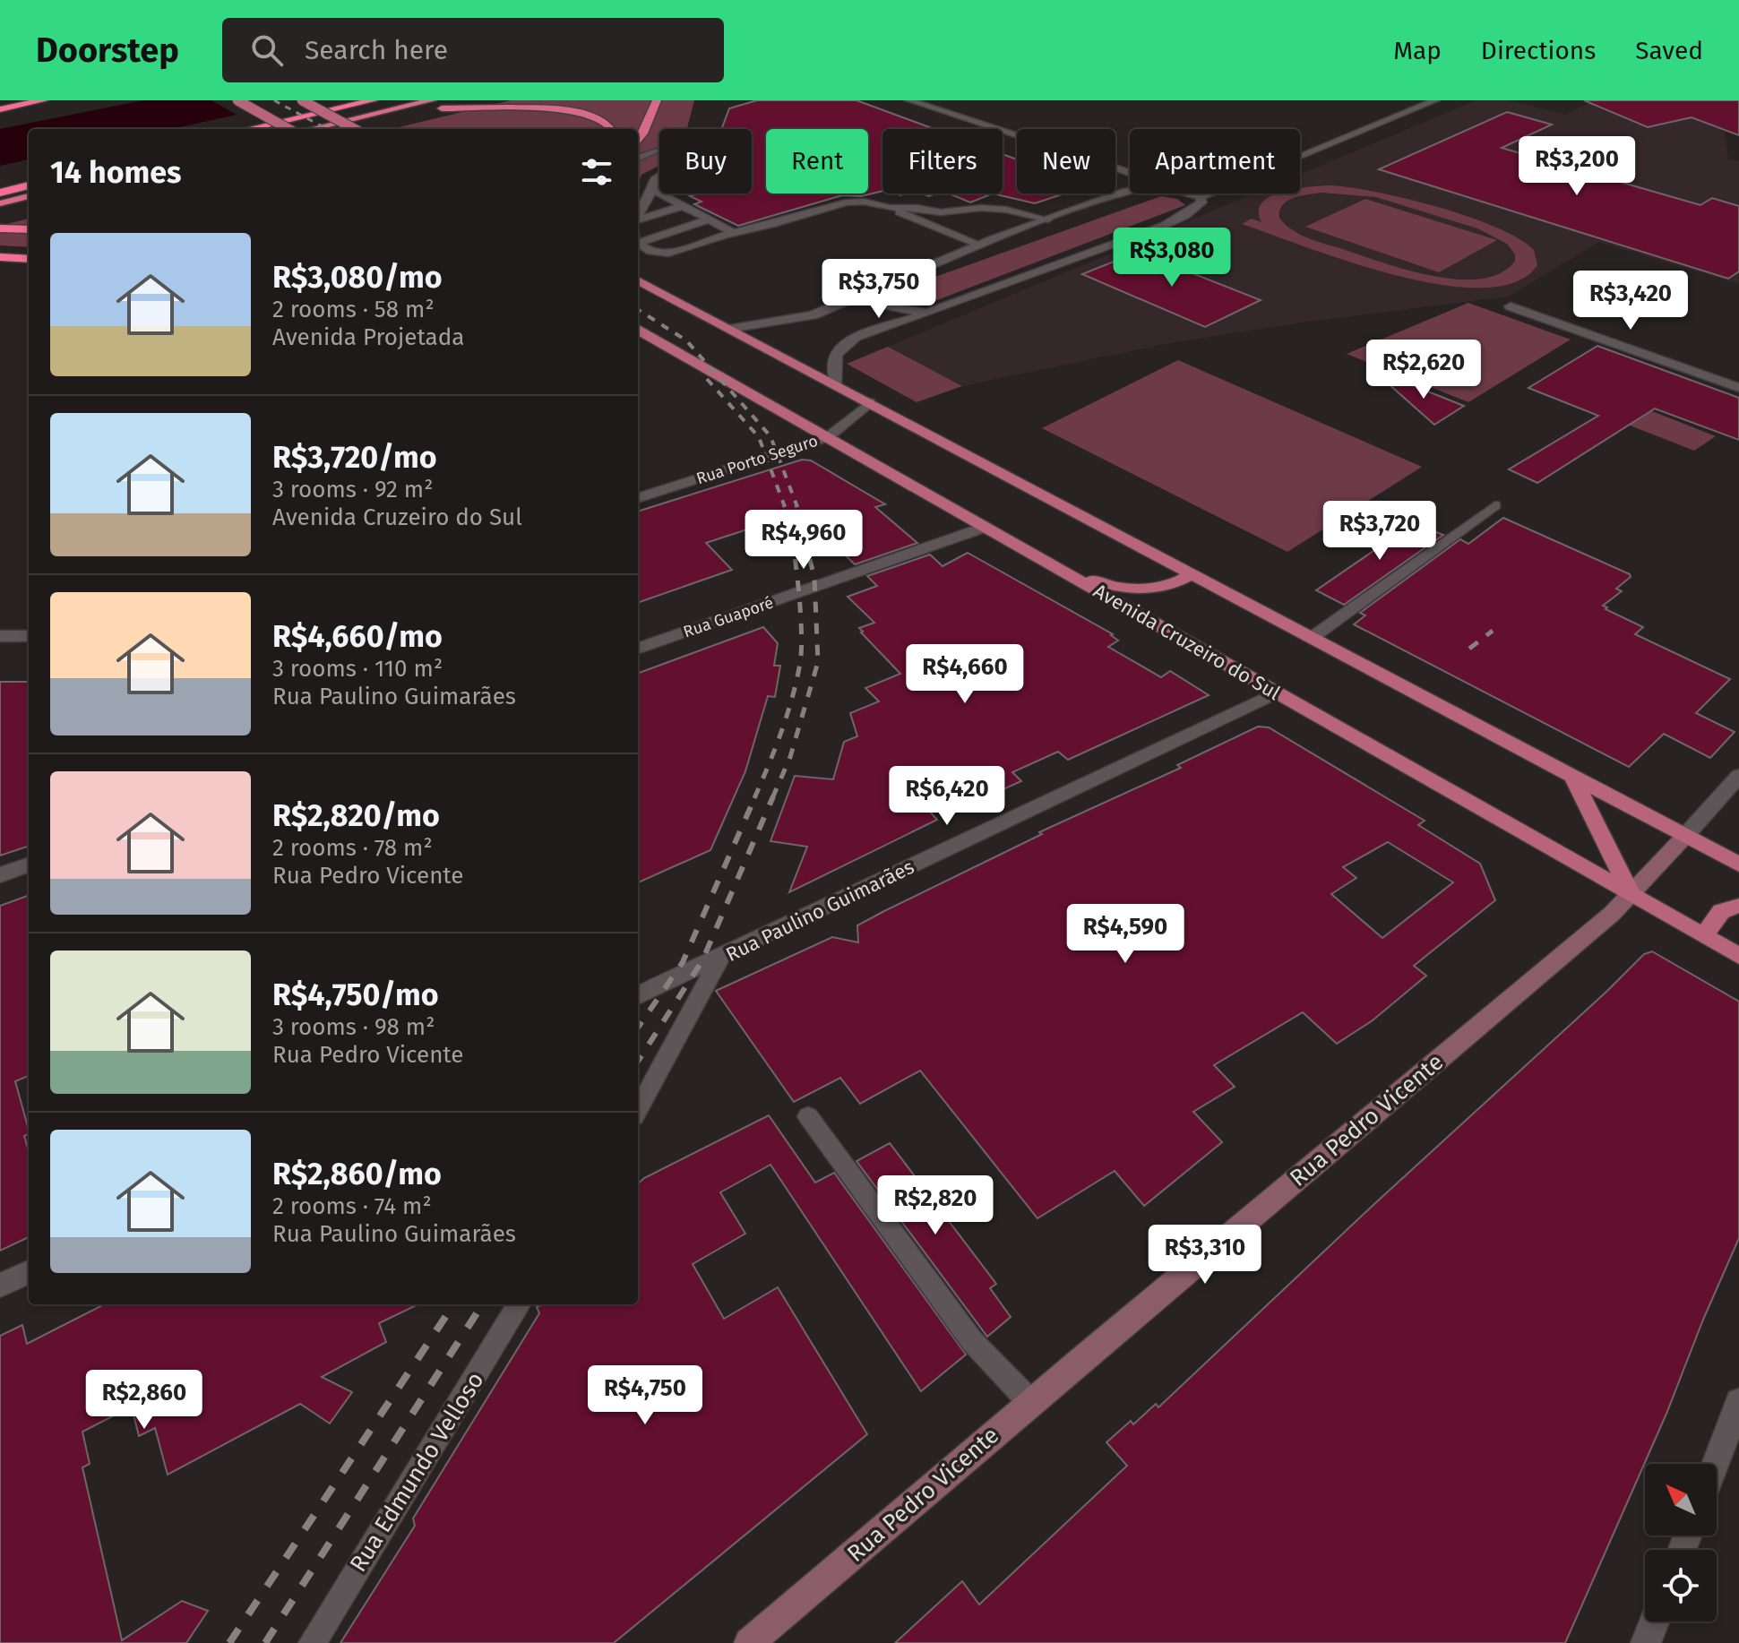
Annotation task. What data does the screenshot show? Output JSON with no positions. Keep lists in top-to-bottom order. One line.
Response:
{"streets":{"main road":["Avenida Cruzeiro do Sul","Rua Pedro Vicente"],"street":["Rua Porto Seguro","Rua Guaporé","Rua Paulino Guimarães"],"lane":["Rua Edmundo Velloso"]},"crossings":[["Rua Porto Seguro","Avenida Cruzeiro do Sul"],["Rua Guaporé","Avenida Cruzeiro do Sul"],["Avenida Cruzeiro do Sul","Rua Paulino Guimarães"],["Avenida Cruzeiro do Sul","Rua Pedro Vicente"]],"north":"top left","page":{"header":"Doorstep","search":"Search here","nav":["Map","Directions","Saved"],"chip":["Buy","Rent","Filters","New","Apartment"],"heading":"14 homes","price":["R$3,200","R$3,080","R$3,750","R$3,420","R$2,620","R$3,720","R$4,960","R$4,660","R$6,420","R$4,590","R$2,820","R$3,310","R$4,750","R$2,860"],"list":[{"name":"R$3,080/mo","note":"2 rooms · 58 m² · Avenida Projetada"},{"name":"R$3,720/mo","note":"3 rooms · 92 m² · Avenida Cruzeiro do Sul"},{"name":"R$4,660/mo","note":"3 rooms · 110 m² · Rua Paulino Guimarães"},{"name":"R$2,820/mo","note":"2 rooms · 78 m² · Rua Pedro Vicente"},{"name":"R$4,750/mo","note":"3 rooms · 98 m² · Rua Pedro Vicente"},{"name":"R$2,860/mo","note":"2 rooms · 74 m² · Rua Paulino Guimarães"}]}}
